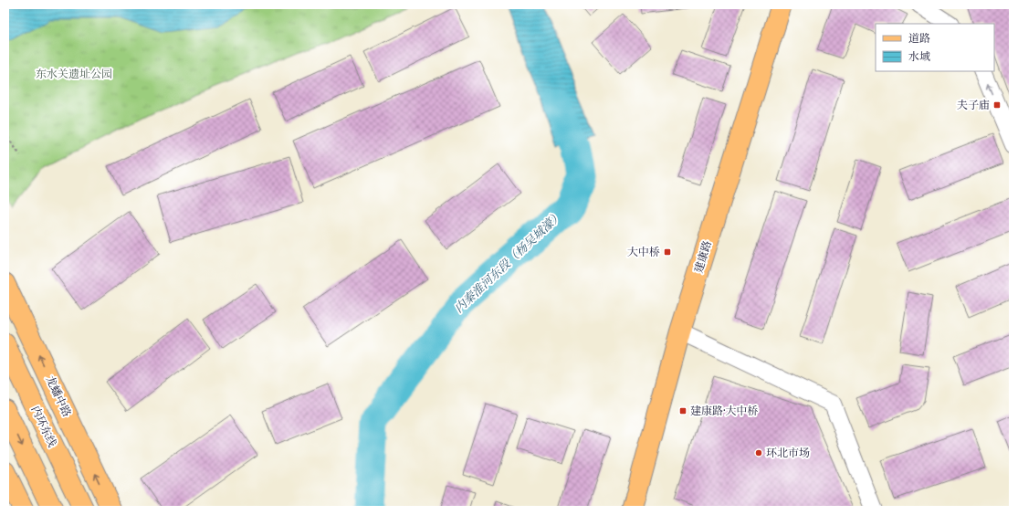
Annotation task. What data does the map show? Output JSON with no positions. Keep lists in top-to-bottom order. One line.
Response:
{"streets":{"main road":["建康路","龙蟠中路","内环东线"]},"water":["内秦淮河东段（杨吴城濠）"],"parks":["东水关遗址公园"],"places":{"transit":["夫子庙","大中桥","建康路·大中桥"],"other":["环北市场"]},"legend":["道路","水域"]}
